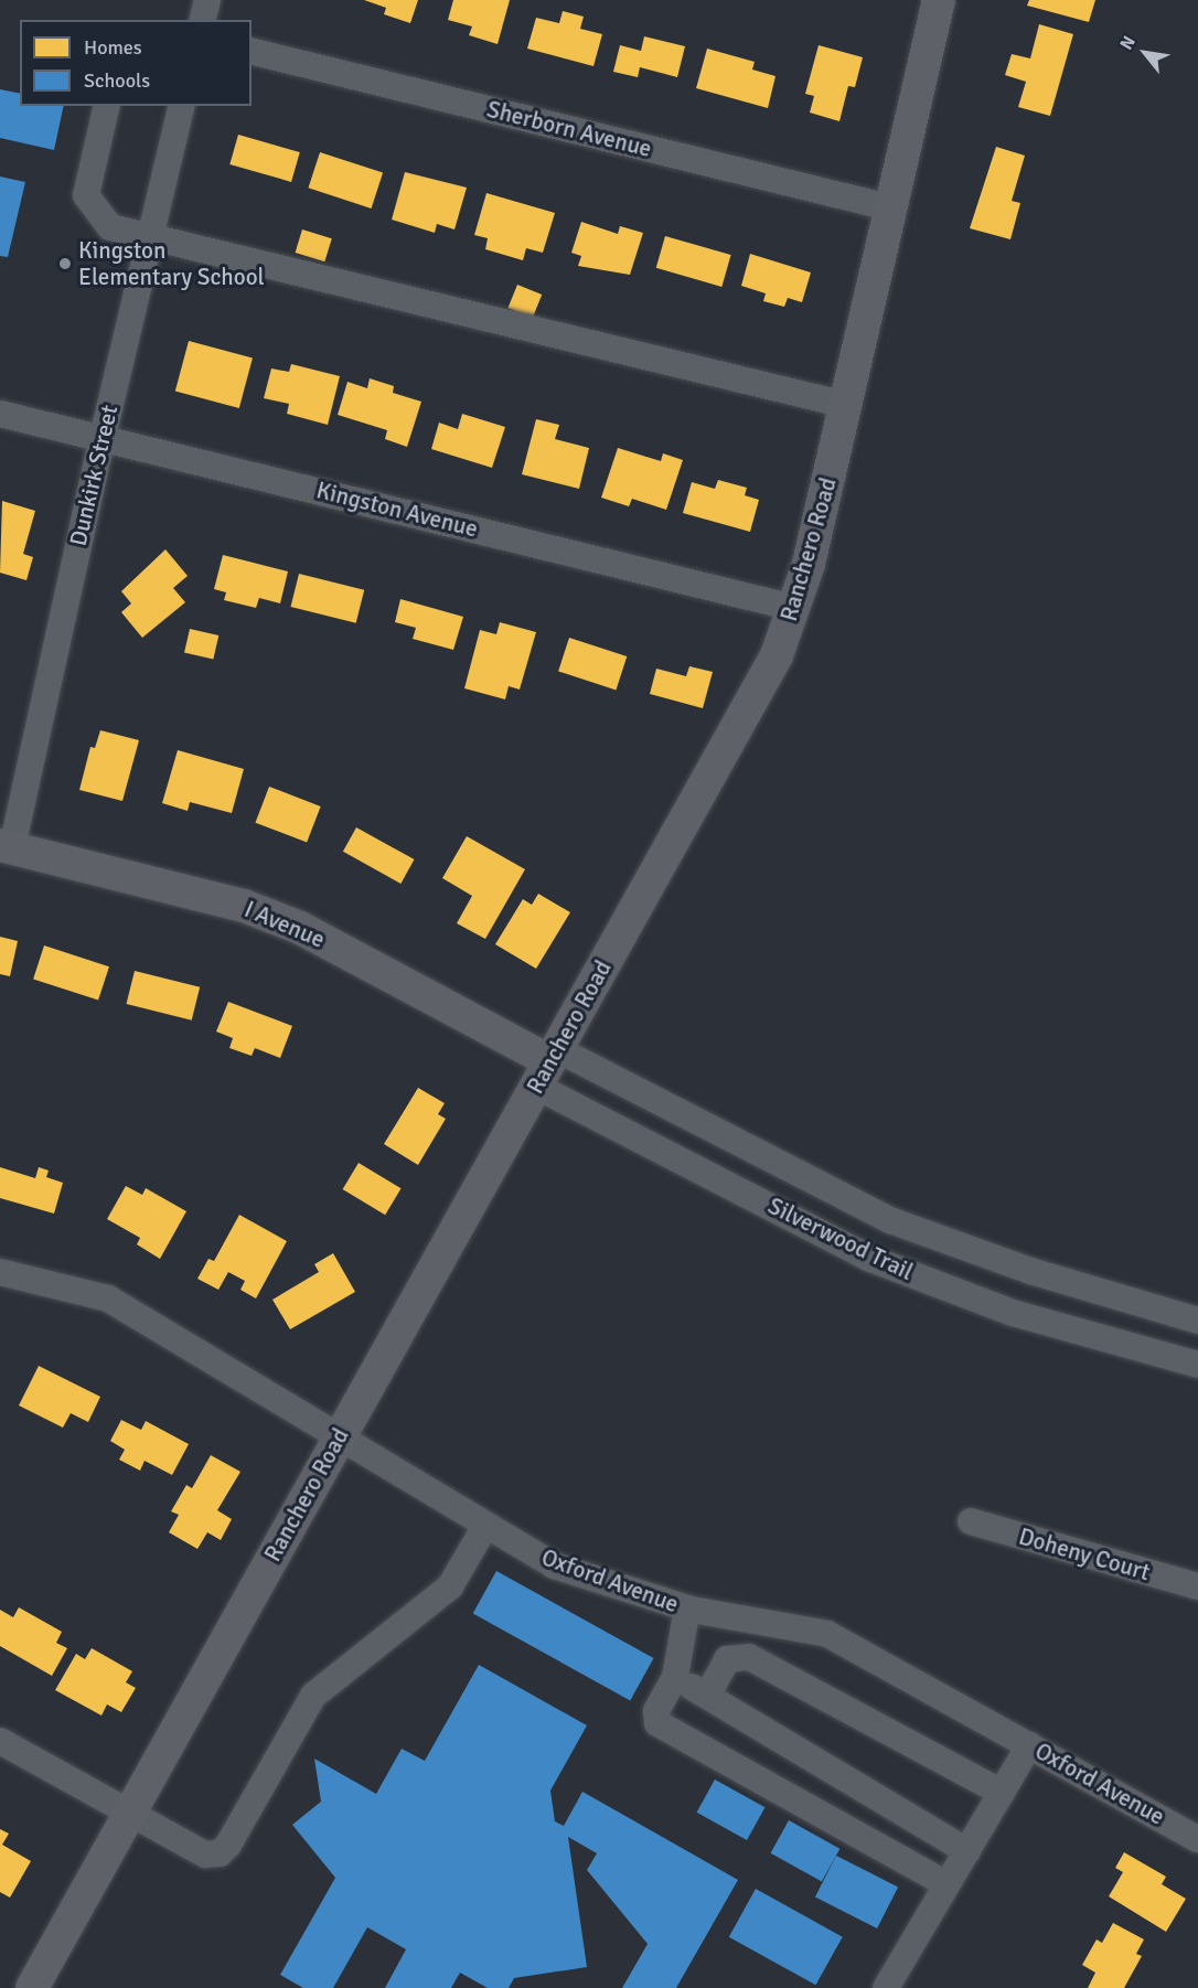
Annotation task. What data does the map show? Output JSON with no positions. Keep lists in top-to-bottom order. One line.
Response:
{"streets":{"main road":["Ranchero Road","I Avenue"],"street":["Sherborn Avenue","Dunkirk Street","Kingston Avenue","Silverwood Trail","Doheny Court","Oxford Avenue"]},"crossings":[["Sherborn Avenue","Ranchero Road"],["Dunkirk Street","Kingston Avenue"],["Dunkirk Street","I Avenue"],["Kingston Avenue","Ranchero Road"],["Ranchero Road","I Avenue"],["Ranchero Road","Silverwood Trail"],["Ranchero Road","Oxford Avenue"],["I Avenue","Silverwood Trail"]],"places":["Kingston Elementary School"],"legend":["Homes","Schools"],"north":"top left"}
